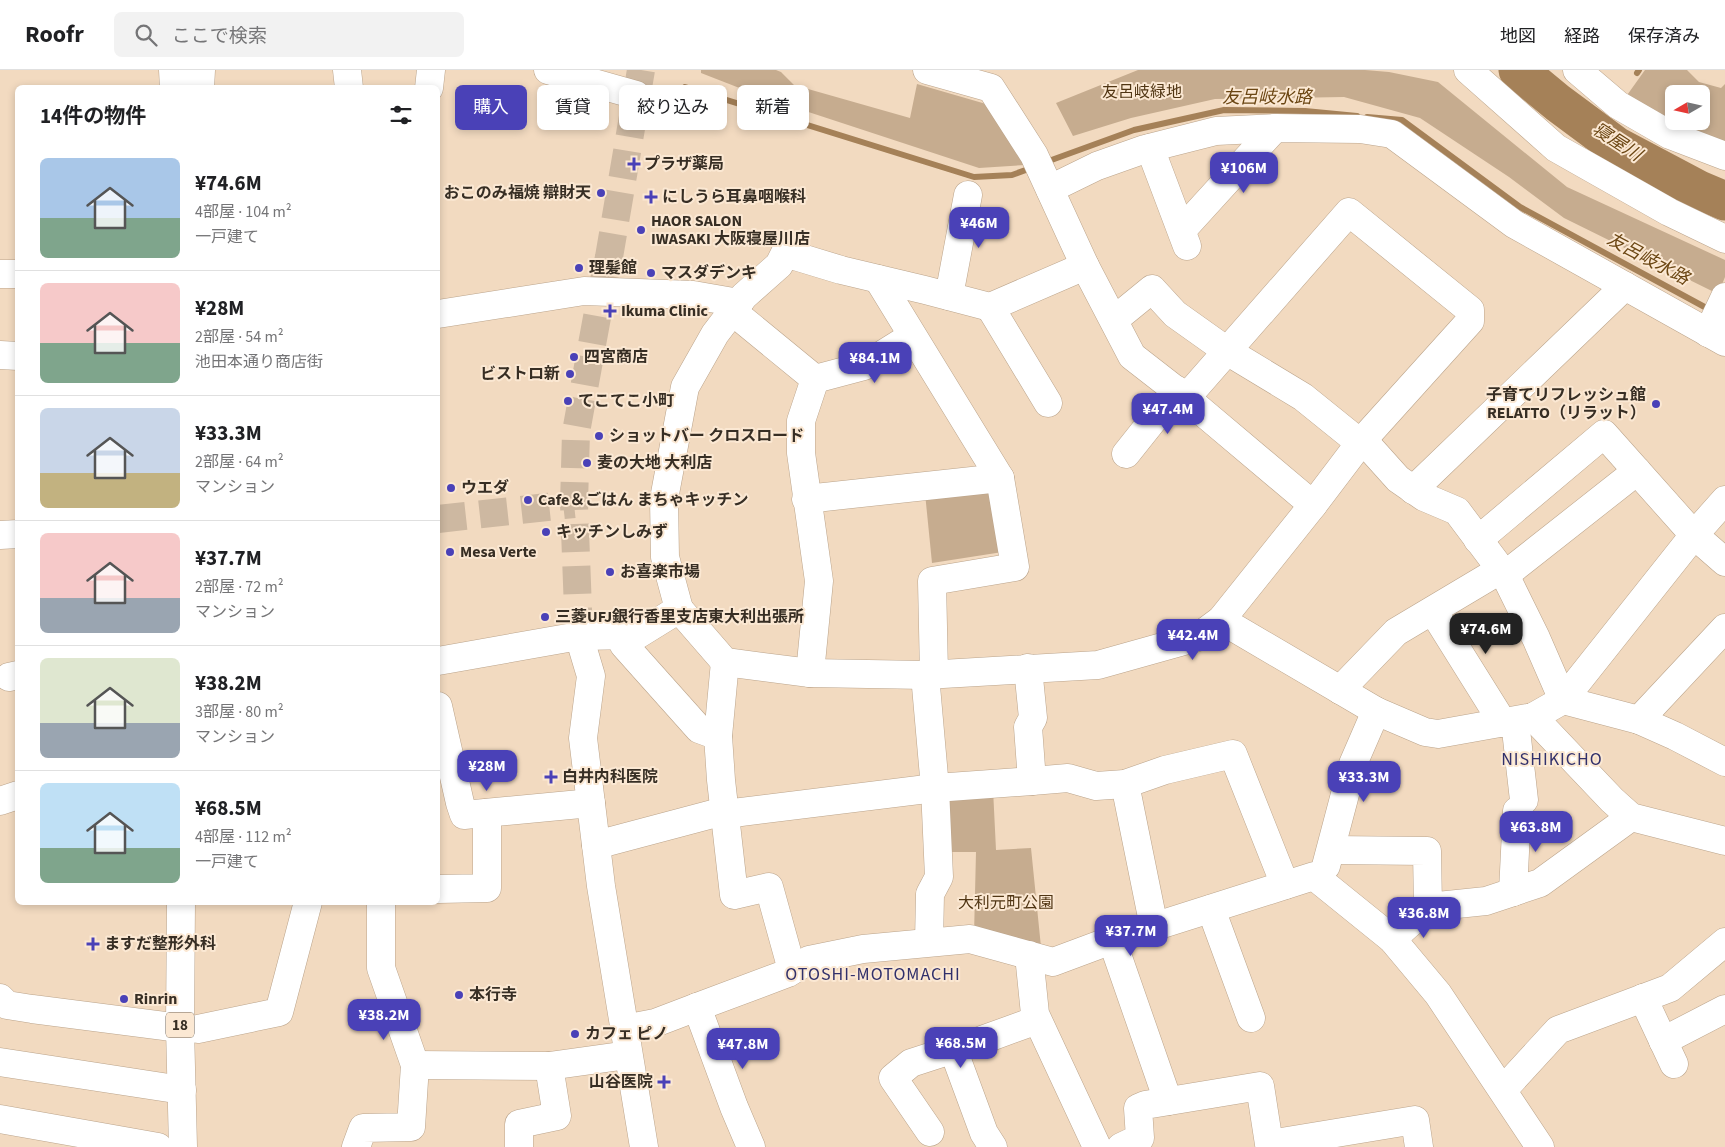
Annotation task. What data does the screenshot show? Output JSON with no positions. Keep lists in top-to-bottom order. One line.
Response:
{"streets":{"street":["18"]},"districts":["NISHIKICHO","OTOSHI-MOTOMACHI"],"water":["友呂岐水路","寝屋川"],"parks":["友呂岐緑地","大利元町公園"],"places":{"health":["プラザ薬局","にしうら耳鼻咽喉科","Ikuma Clinic","白井内科医院","ますだ整形外科","山谷医院"],"other":["おこのみ福焼 辯財天","HAOR SALON IWASAKI 大阪寝屋川店","理髪館","マスダデンキ","四宮商店","ビストロ新","てこてこ小町","子育てリフレッシュ館 RELATTO（リラット）","ショットバー クロスロード","麦の大地 大利店","ウエダ","Cafe＆ごはん まちゃキッチン","キッチンしみず","Mesa Verte","お喜楽市場","三菱UFJ銀行香里支店東大利出張所","本行寺","Rinrin","カフェ ピノ"]},"north":"left","page":{"header":"Roofr","search":"ここで検索","nav":["地図","経路","保存済み"],"chip":["購入","賃貸","絞り込み","新着"],"heading":"14件の物件","list":[{"name":"¥74.6M","note":"4部屋 · 104 m² · 一戸建て"},{"name":"¥28M","note":"2部屋 · 54 m² · 池田本通り商店街"},{"name":"¥33.3M","note":"2部屋 · 64 m² · マンション"},{"name":"¥37.7M","note":"2部屋 · 72 m² · マンション"},{"name":"¥38.2M","note":"3部屋 · 80 m² · マンション"},{"name":"¥68.5M","note":"4部屋 · 112 m² · 一戸建て"}],"price":["¥106M","¥46M","¥84.1M","¥47.4M","¥74.6M","¥42.4M","¥28M","¥33.3M","¥63.8M","¥36.8M","¥37.7M","¥38.2M","¥68.5M","¥47.8M"]}}
